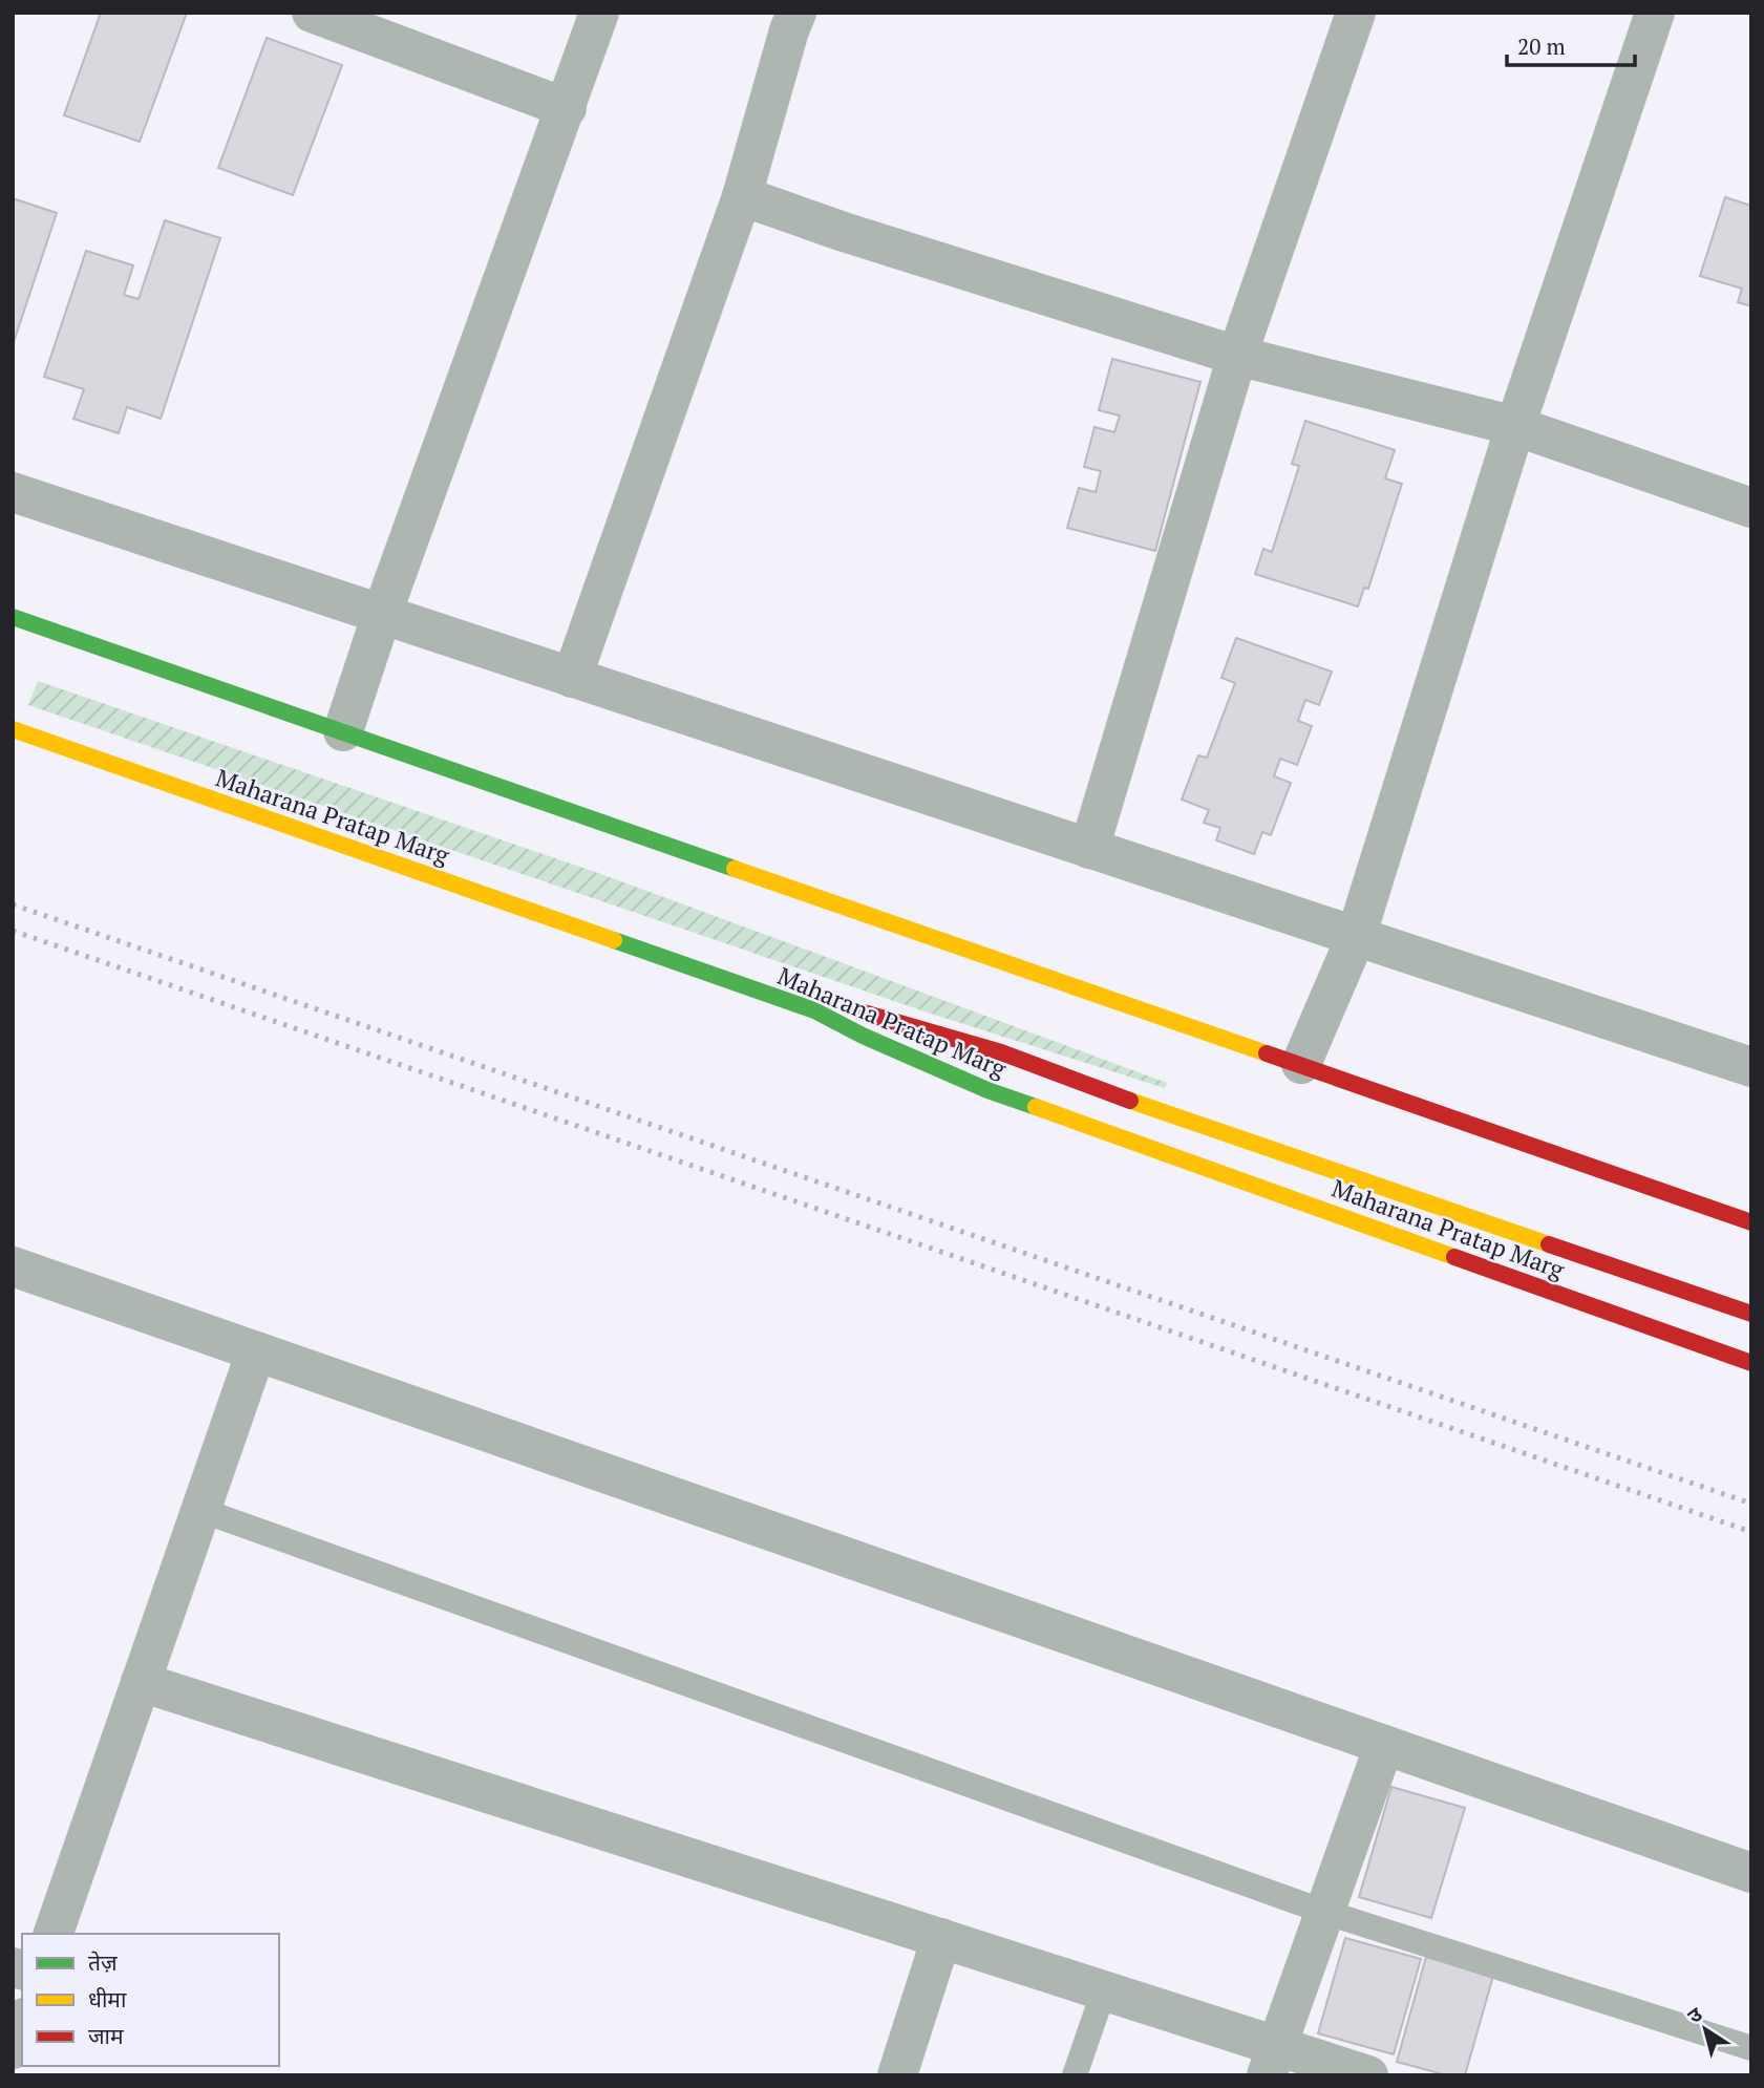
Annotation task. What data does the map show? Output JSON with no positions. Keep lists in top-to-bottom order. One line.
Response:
{"streets":{"main road":["Maharana Pratap Marg"]},"legend":["तेज़","धीमा","जाम"],"scale_bar":"20 m","north":"top left"}
